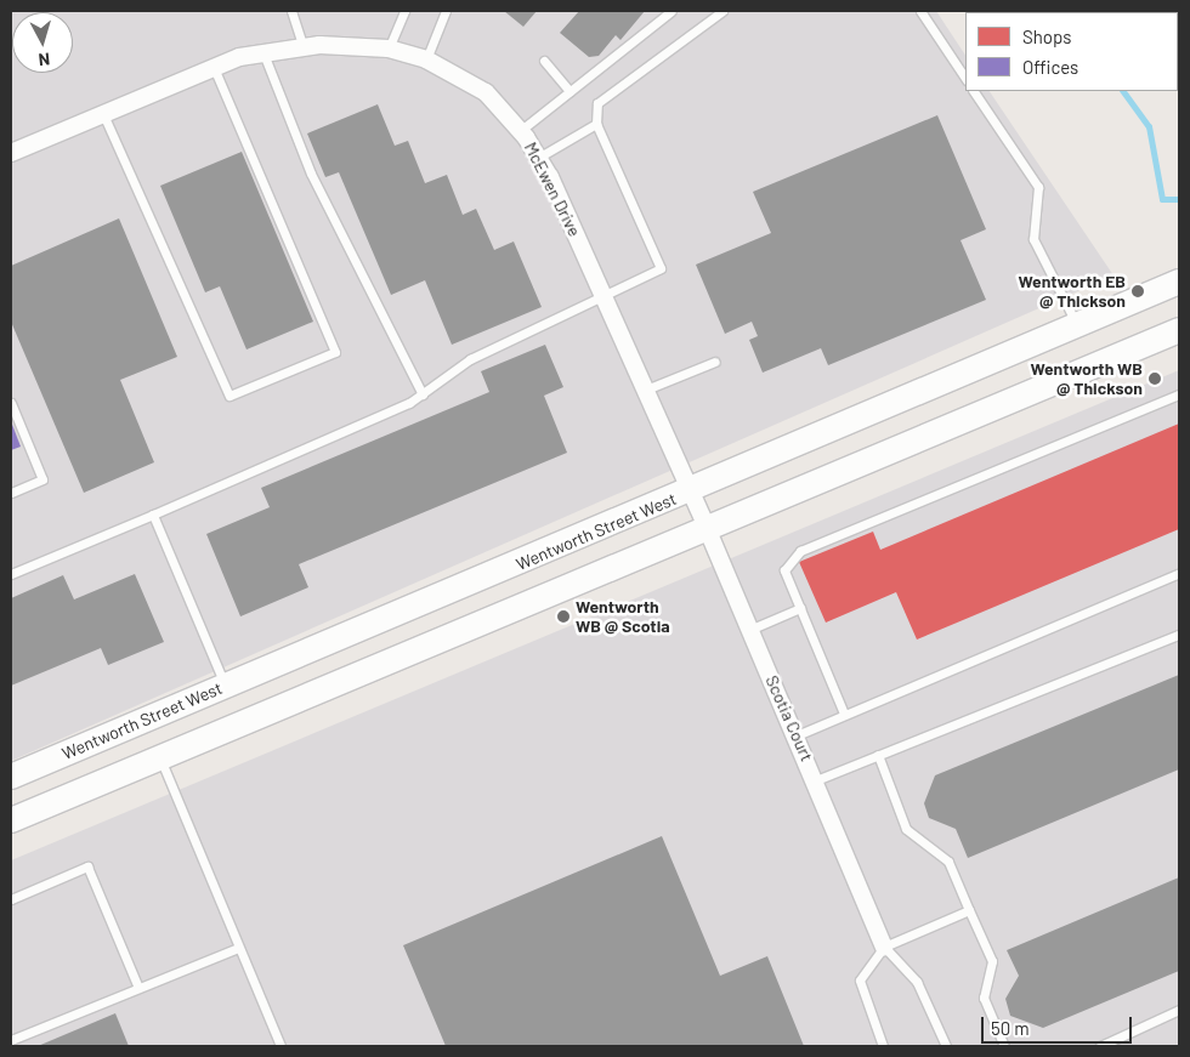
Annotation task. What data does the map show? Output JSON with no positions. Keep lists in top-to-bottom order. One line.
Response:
{"streets":{"main road":["Wentworth Street West"],"street":["McEwen Drive","Scotia Court"]},"crossings":[["McEwen Drive","Wentworth Street West"],["McEwen Drive","Scotia Court"],["Wentworth Street West","Scotia Court"]],"places":["Wentworth EB @ Thickson","Wentworth WB @ Thickson","Wentworth WB @ Scotia"],"legend":["Shops","Offices"],"scale_bar":"50 m","north":"bottom"}
